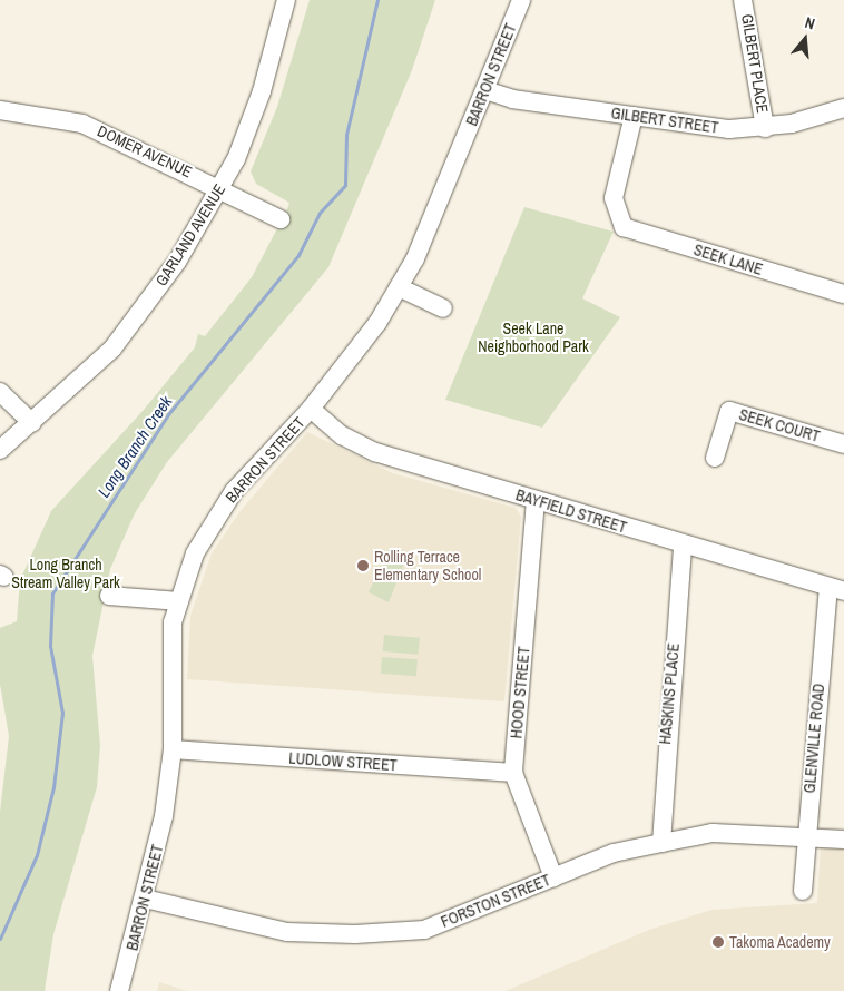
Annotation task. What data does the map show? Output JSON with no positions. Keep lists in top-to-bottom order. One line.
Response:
{"streets":{"street":["GILBERT PLACE","BARRON STREET","GILBERT STREET","DOMER AVENUE","GARLAND AVENUE","SEEK LANE","SEEK COURT","BAYFIELD STREET","HOOD STREET","HASKINS PLACE","GLENVILLE ROAD","LUDLOW STREET","FORSTON STREET"]},"crossings":[["GILBERT PLACE","GILBERT STREET"],["BARRON STREET","GILBERT STREET"],["BARRON STREET","BAYFIELD STREET"],["BARRON STREET","LUDLOW STREET"],["BARRON STREET","FORSTON STREET"],["GILBERT STREET","SEEK LANE"],["DOMER AVENUE","GARLAND AVENUE"],["BAYFIELD STREET","HOOD STREET"],["BAYFIELD STREET","HASKINS PLACE"],["BAYFIELD STREET","GLENVILLE ROAD"],["HOOD STREET","LUDLOW STREET"],["HOOD STREET","FORSTON STREET"],["HASKINS PLACE","FORSTON STREET"],["GLENVILLE ROAD","FORSTON STREET"]],"water":["Long Branch Creek"],"parks":["Seek Lane Neighborhood Park","Long Branch Stream Valley Park"],"places":["Rolling Terrace Elementary School","Takoma Academy"],"north":"top"}
